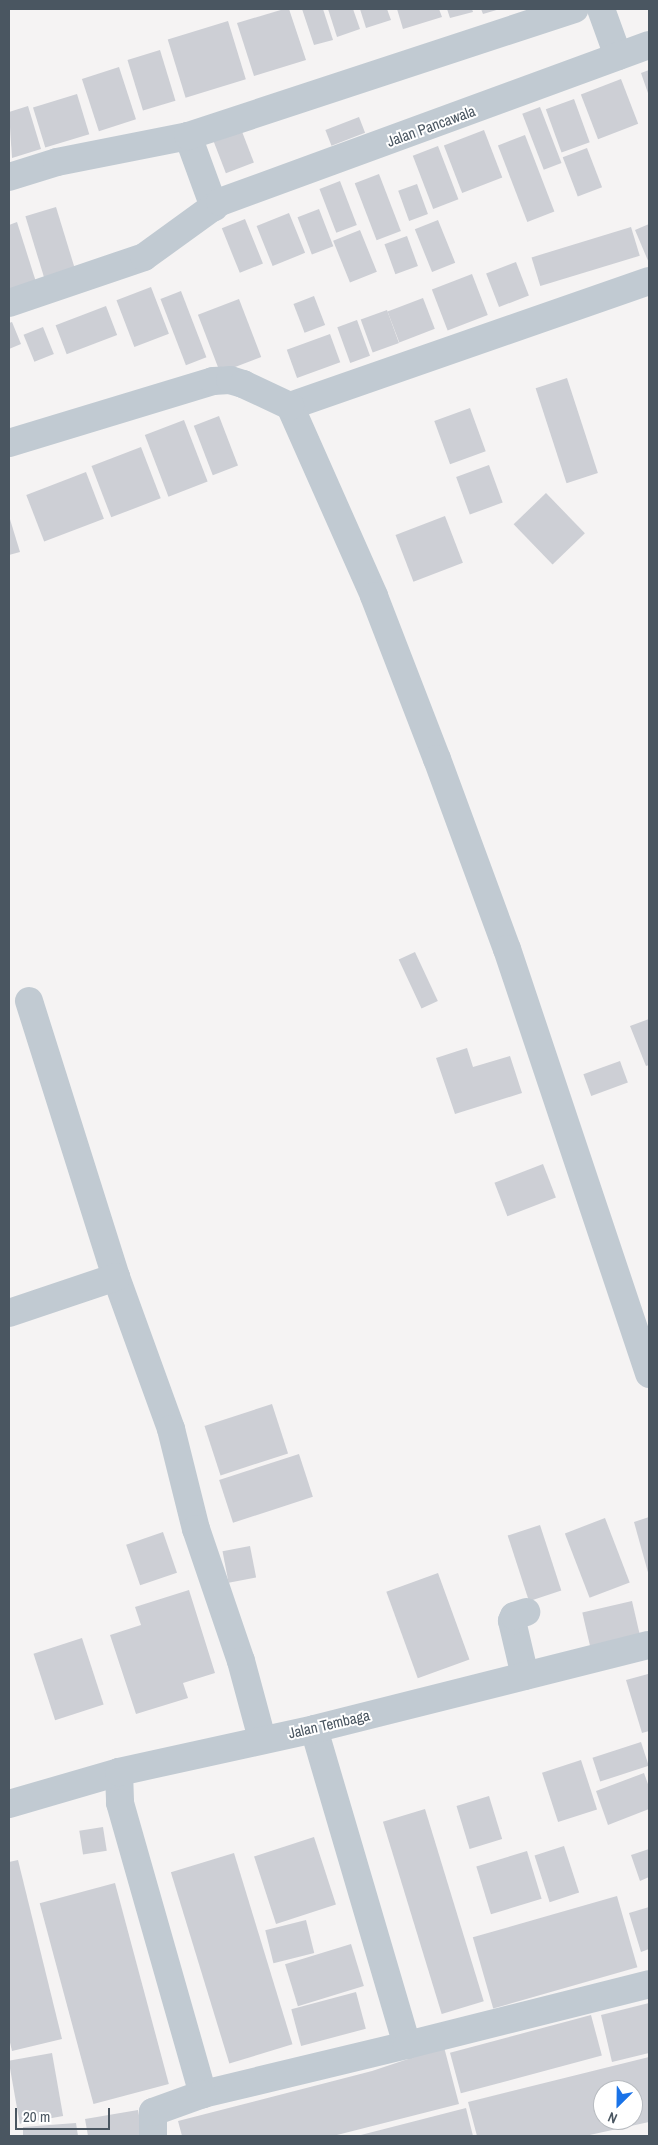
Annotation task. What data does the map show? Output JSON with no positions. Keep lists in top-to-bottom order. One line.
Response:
{"streets":{"street":["Jalan Pancawala","Jalan Tembaga"]},"scale_bar":"20 m","north":"bottom left"}
